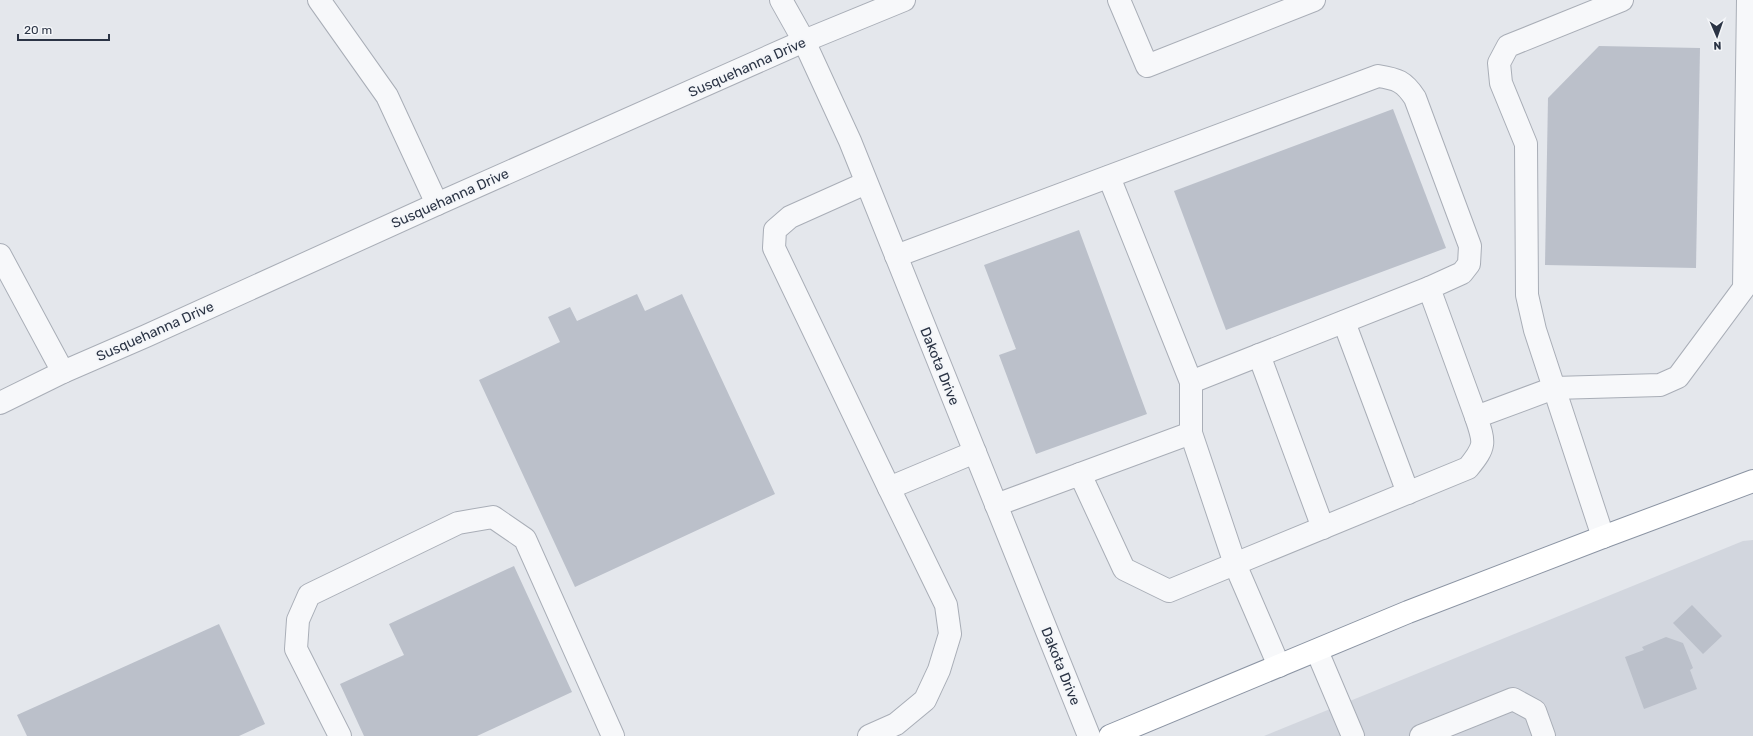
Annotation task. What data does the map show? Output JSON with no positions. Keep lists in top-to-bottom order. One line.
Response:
{"streets":{"street":["Susquehanna Drive","Dakota Drive"]},"crossings":[["Susquehanna Drive","Dakota Drive"]],"scale_bar":"20 m","north":"bottom"}
